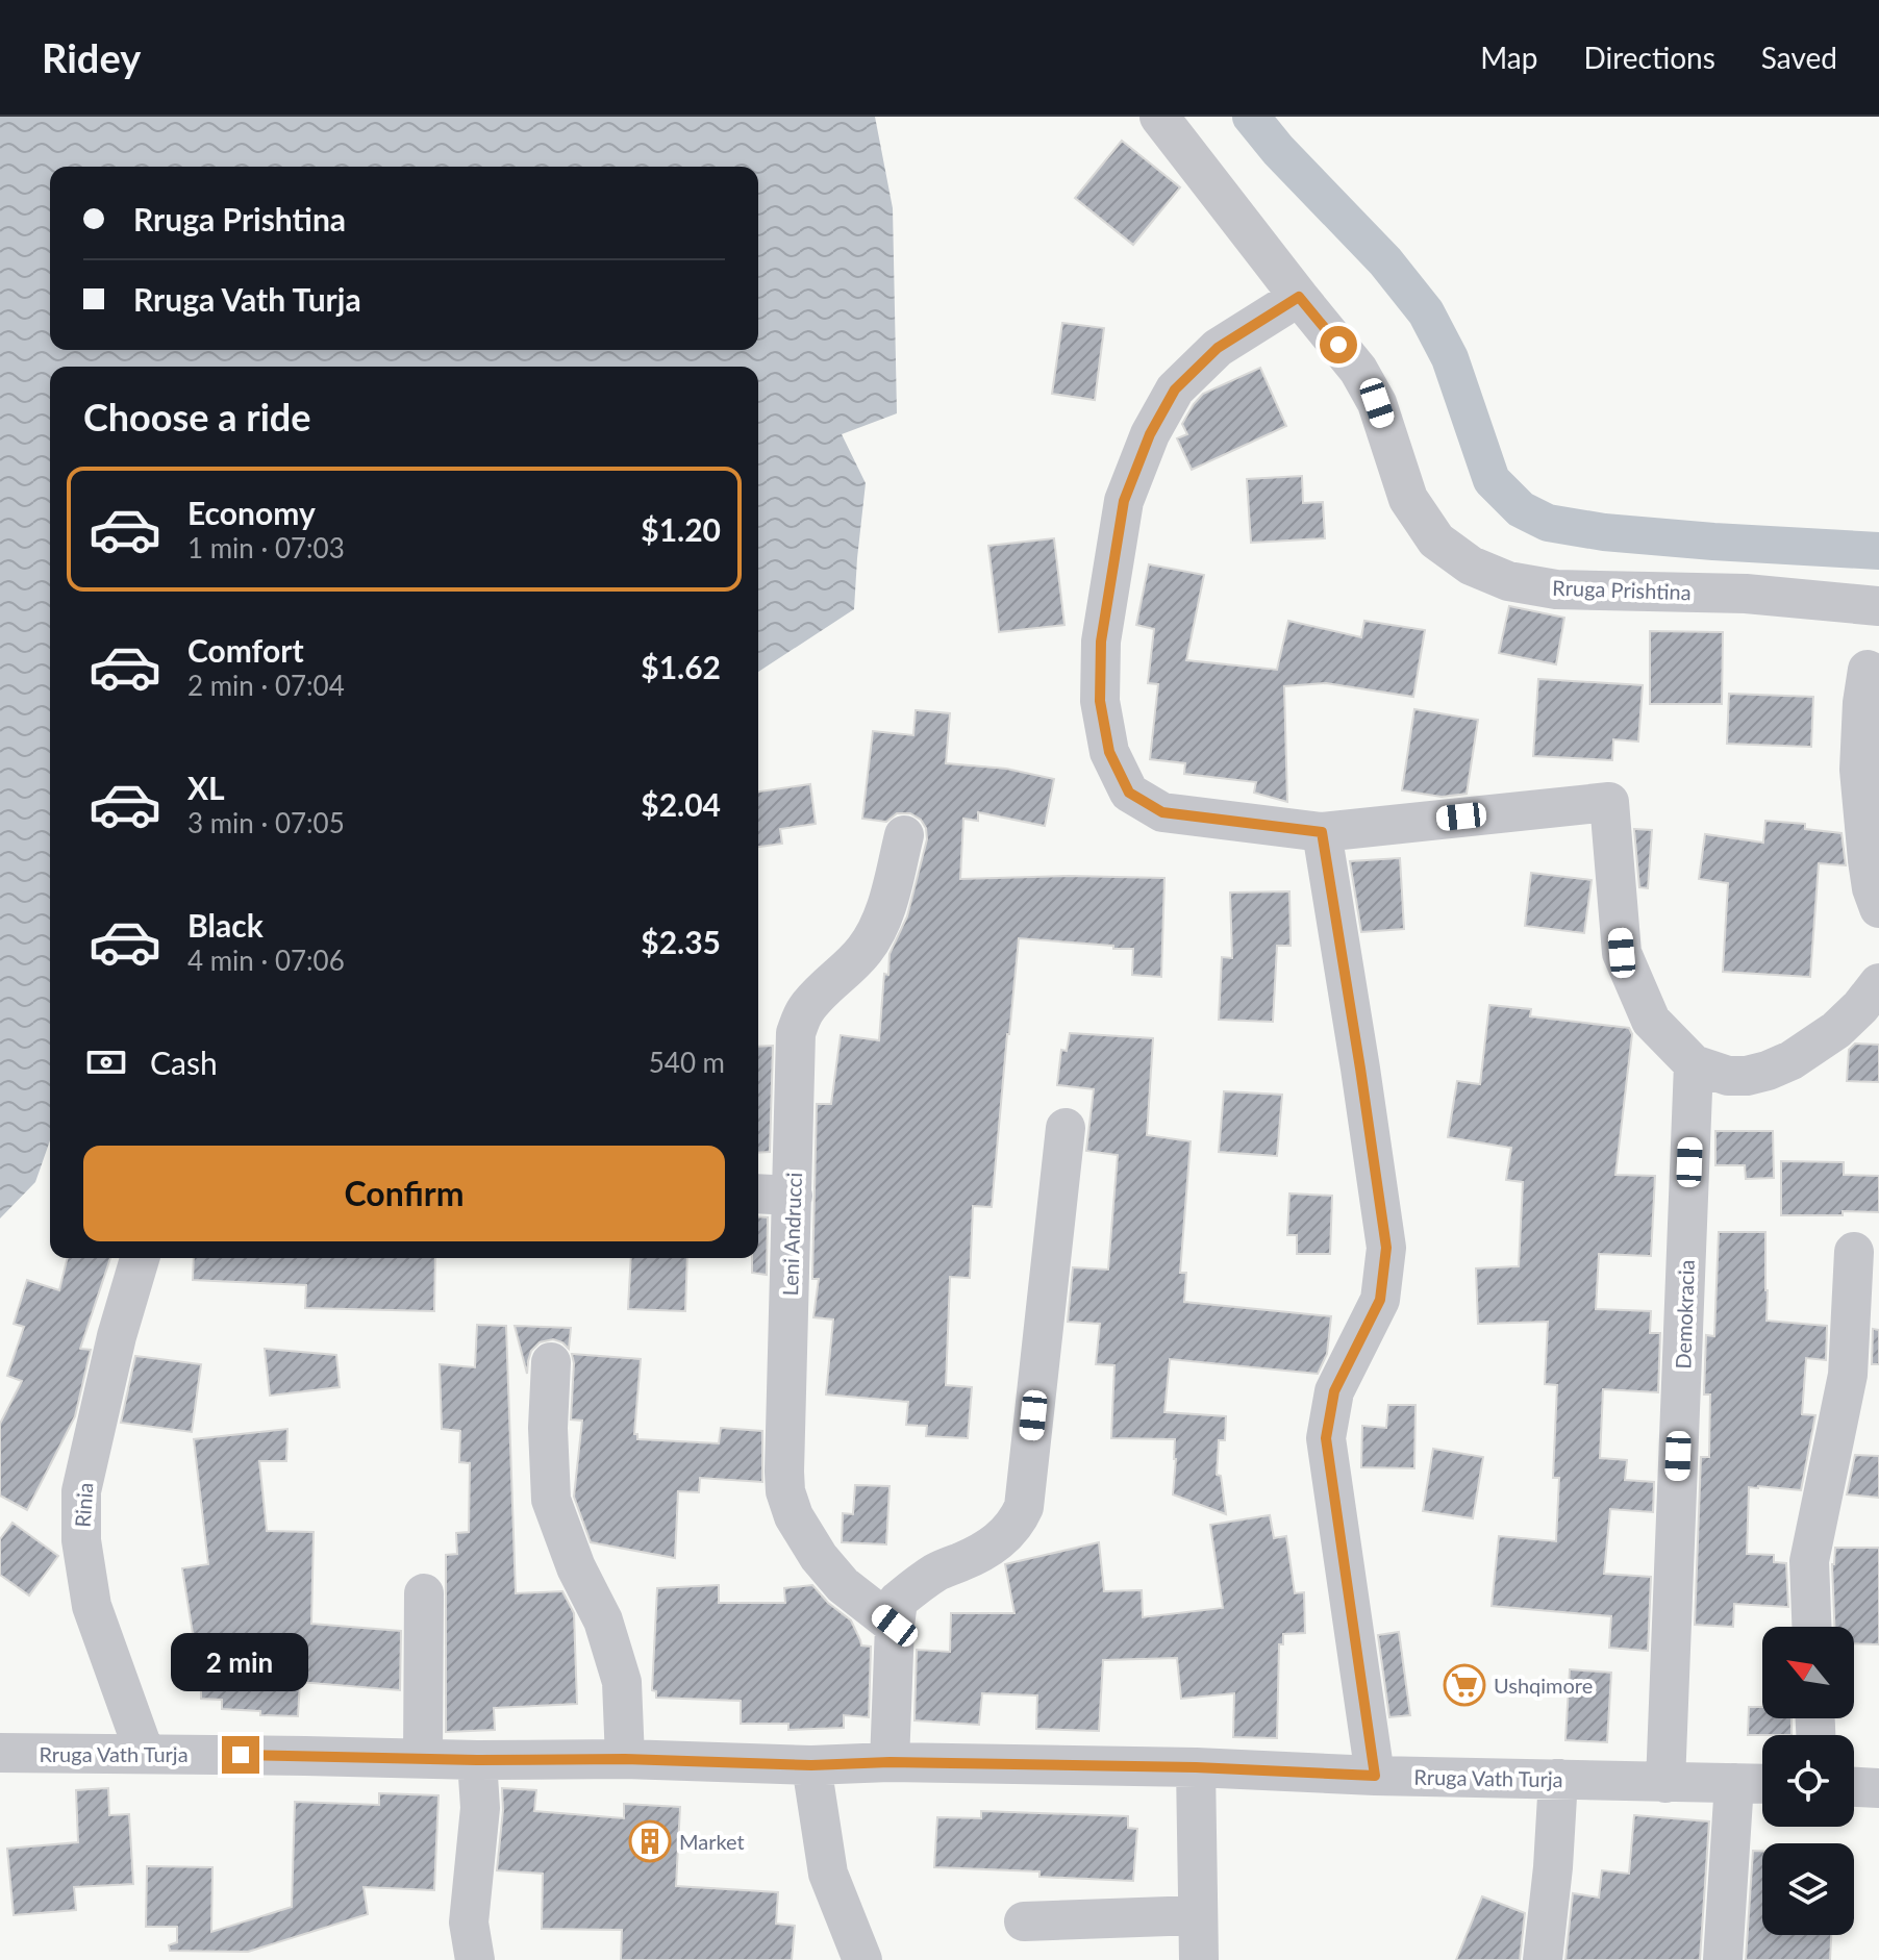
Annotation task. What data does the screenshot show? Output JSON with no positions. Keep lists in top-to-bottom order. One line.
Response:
{"streets":{"street":["Rruga Prishtina","Leni Andrucci","Demokracia","Rinia","Rruga Vath Turja"]},"crossings":[["Demokracia","Rruga Vath Turja"],["Rinia","Rruga Vath Turja"]],"places":{"supermarket":["Ushqimore"],"building":["Market"]},"north":"top left","page":{"header":"Ridey","nav":["Map","Directions","Saved"],"banner":["Rruga Prishtina","Rruga Vath Turja"],"heading":"Choose a ride","list":[{"name":"Economy","note":"1 min · 07:03","value":"$1.20"},{"name":"Comfort","note":"2 min · 07:04","value":"$1.62"},{"name":"XL","note":"3 min · 07:05","value":"$2.04"},{"name":"Black","note":"4 min · 07:06","value":"$2.35"}],"pay":["Cash","540 m"],"buttons":"Confirm","bubble":"2 min"}}
